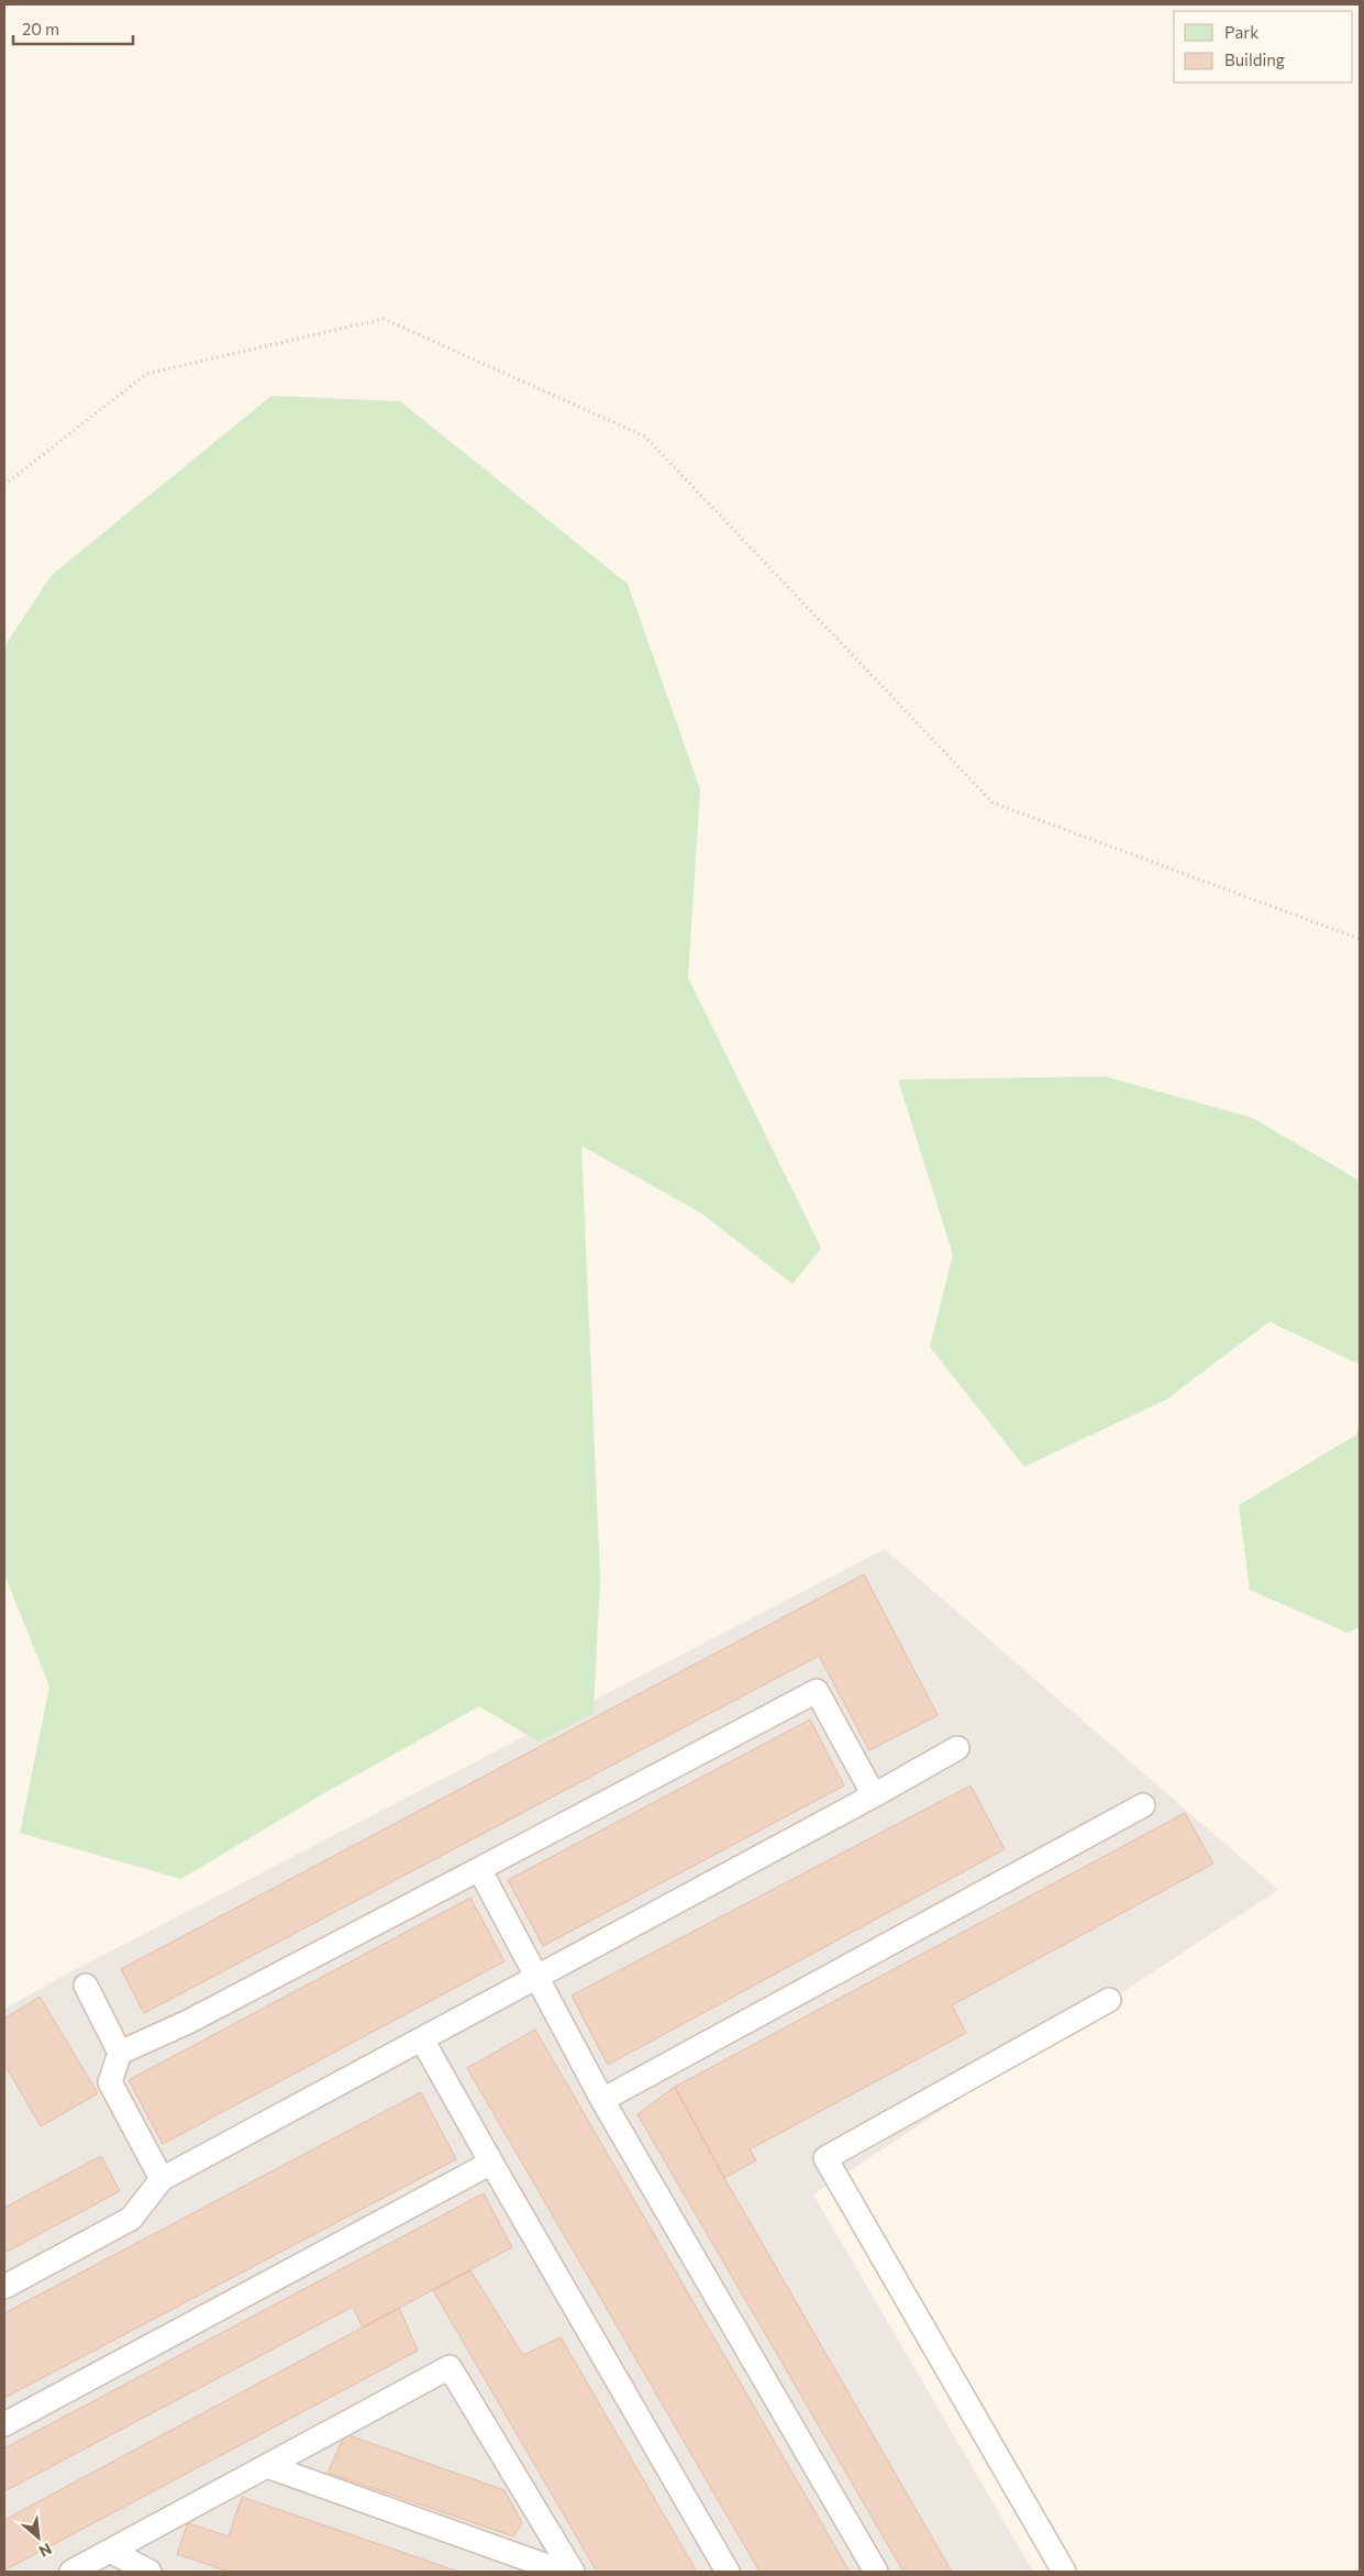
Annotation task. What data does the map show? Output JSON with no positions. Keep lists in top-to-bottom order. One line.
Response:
{"legend":["Park","Building"],"scale_bar":"20 m","north":"bottom right"}
